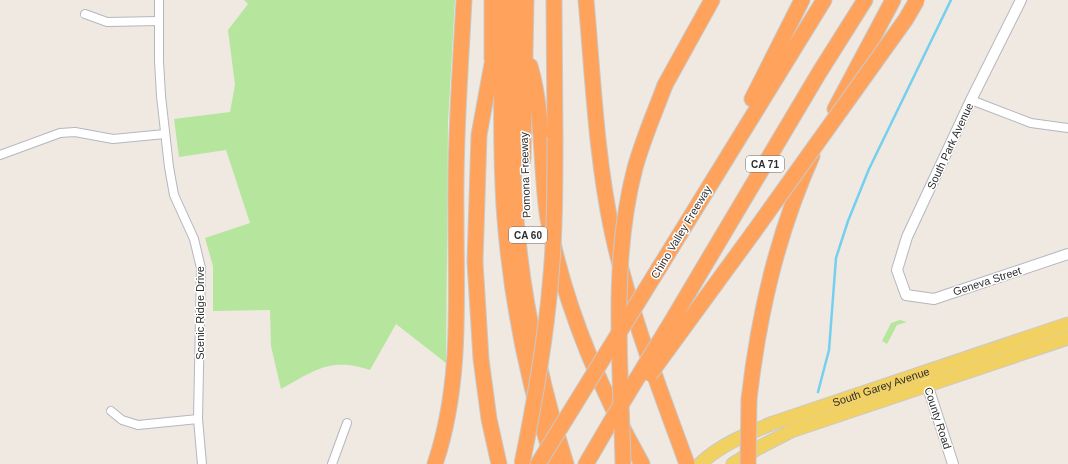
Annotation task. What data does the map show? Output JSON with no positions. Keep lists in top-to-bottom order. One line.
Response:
{"streets":{"highway":["CA 71","Pomona Freeway","Chino Valley Freeway","CA 60"],"main road":["South Garey Avenue"],"street":["South Park Avenue","Geneva Street","Scenic Ridge Drive","County Road"]},"crossings":[["South Park Avenue","Geneva Street"],["South Garey Avenue","County Road"]]}
